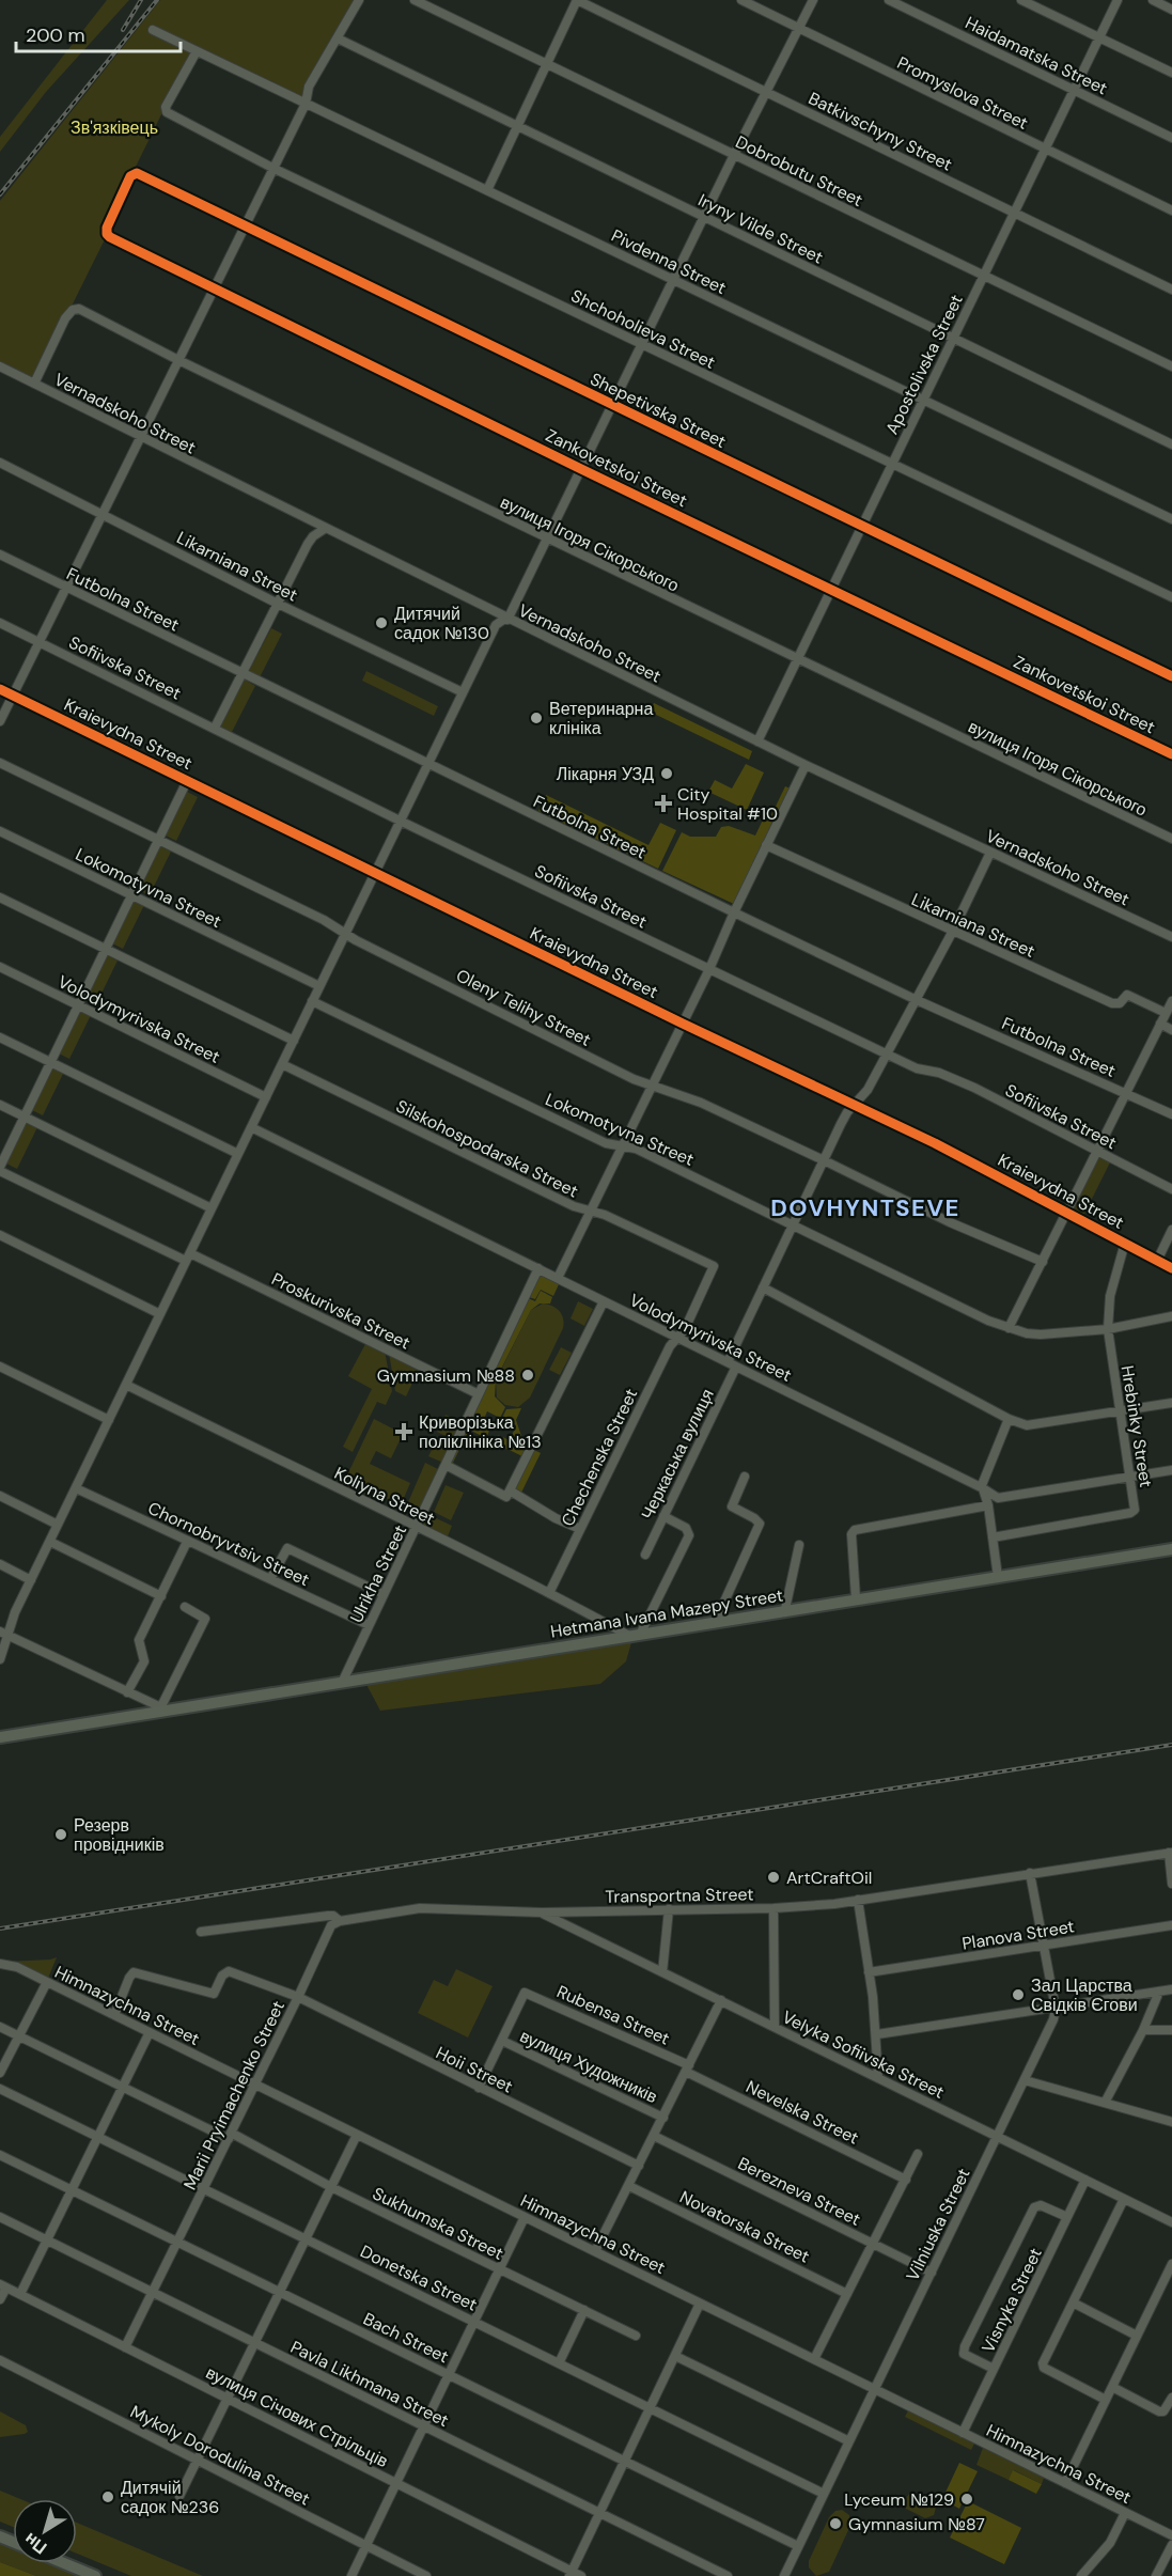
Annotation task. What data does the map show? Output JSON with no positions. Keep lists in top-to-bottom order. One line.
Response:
{"streets":{"main road":["Hetmana Ivana Mazepy Street"],"street":["Haidamatska Street","Promyslova Street","Batkivschyny Street","Dobrobutu Street","Iryny Vilde Street","Pivdenna Street","Shchoholieva Street","Apostolivska Street","Shepetivska Street","Vernadskoho Street","Zankovetskoi Street","вулиця Ігоря Сікорського","Likarniana Street","Futbolna Street","Sofiivska Street","Kraievydna Street","Lokomotyvna Street","Oleny Telihy Street","Volodymyrivska Street","Silskohospodarska Street","Proskurivska Street","Hrebinky Street","Черкаська вулиця","Chechenska Street","Koliyna Street","Chornobryvtsiv Street","Ulrikha Street","Transportna Street","Planova Street","Himnazychna Street","Rubensa Street","Velyka Sofiivska Street","вулиця Художників","Hoii Street","Marii Pryimachenko Street","Nevelska Street","Berezneva Street","Sukhumska Street","Vilniuska Street","Novatorska Street","Donetska Street","Visnyka Street","Bach Street","Pavla Likhmana Street","вулиця Січових Стрільців","Mykoly Dorodulina Street"]},"crossings":[["Haidamatska Street","Apostolivska Street"],["Promyslova Street","Apostolivska Street"],["Batkivschyny Street","Apostolivska Street"],["Dobrobutu Street","Apostolivska Street"],["Iryny Vilde Street","Apostolivska Street"],["Pivdenna Street","Shchoholieva Street"],["Pivdenna Street","Apostolivska Street"],["Shchoholieva Street","Apostolivska Street"],["Apostolivska Street","Shepetivska Street"],["Apostolivska Street","Vernadskoho Street"],["Apostolivska Street","Zankovetskoi Street"],["Apostolivska Street","вулиця Ігоря Сікорського"],["Shepetivska Street","Zankovetskoi Street"],["Vernadskoho Street","вулиця Ігоря Сікорського"],["Vernadskoho Street","Черкаська вулиця"],["Likarniana Street","Черкаська вулиця"],["Futbolna Street","Черкаська вулиця"],["Sofiivska Street","Черкаська вулиця"],["Kraievydna Street","Hrebinky Street"],["Kraievydna Street","Черкаська вулиця"],["Lokomotyvna Street","Hrebinky Street"],["Lokomotyvna Street","Черкаська вулиця"],["Oleny Telihy Street","Черкаська вулиця"],["Volodymyrivska Street","Silskohospodarska Street"],["Volodymyrivska Street","Hrebinky Street"],["Volodymyrivska Street","Черкаська вулиця"],["Volodymyrivska Street","Chechenska Street"],["Volodymyrivska Street","Ulrikha Street"],["Silskohospodarska Street","Chechenska Street"],["Proskurivska Street","Ulrikha Street"],["Chechenska Street","Koliyna Street"],["Koliyna Street","Ulrikha Street"],["Koliyna Street","Hetmana Ivana Mazepy Street"],["Chornobryvtsiv Street","Ulrikha Street"],["Ulrikha Street","Hetmana Ivana Mazepy Street"],["Transportna Street","Velyka Sofiivska Street"],["Himnazychna Street","Marii Pryimachenko Street"],["Himnazychna Street","Vilniuska Street"],["Himnazychna Street","Visnyka Street"],["Rubensa Street","вулиця Художників"],["Rubensa Street","Nevelska Street"],["Velyka Sofiivska Street","Vilniuska Street"],["Velyka Sofiivska Street","Visnyka Street"],["Hoii Street","Marii Pryimachenko Street"],["Marii Pryimachenko Street","Sukhumska Street"],["Marii Pryimachenko Street","Donetska Street"],["Marii Pryimachenko Street","Bach Street"],["Marii Pryimachenko Street","Pavla Likhmana Street"],["Marii Pryimachenko Street","вулиця Січових Стрільців"],["Berezneva Street","Vilniuska Street"],["Vilniuska Street","Donetska Street"],["Vilniuska Street","Bach Street"]],"districts":["DOVHYNTSEVE"],"parks":["Зв'язківець"],"places":{"other":["Дитячий садок №130","Ветеринарна клініка","Лікарня УЗД","Gymnasium №88","Резерв провідників","ArtCraftOil","Зал Царства Свідків Єгови","Дитячій садок №236","Lyceum №129","Gymnasium №87"],"health":["City Hospital #10","Криворізька поліклініка №13"]},"scale_bar":"200 m","north":"bottom left"}
